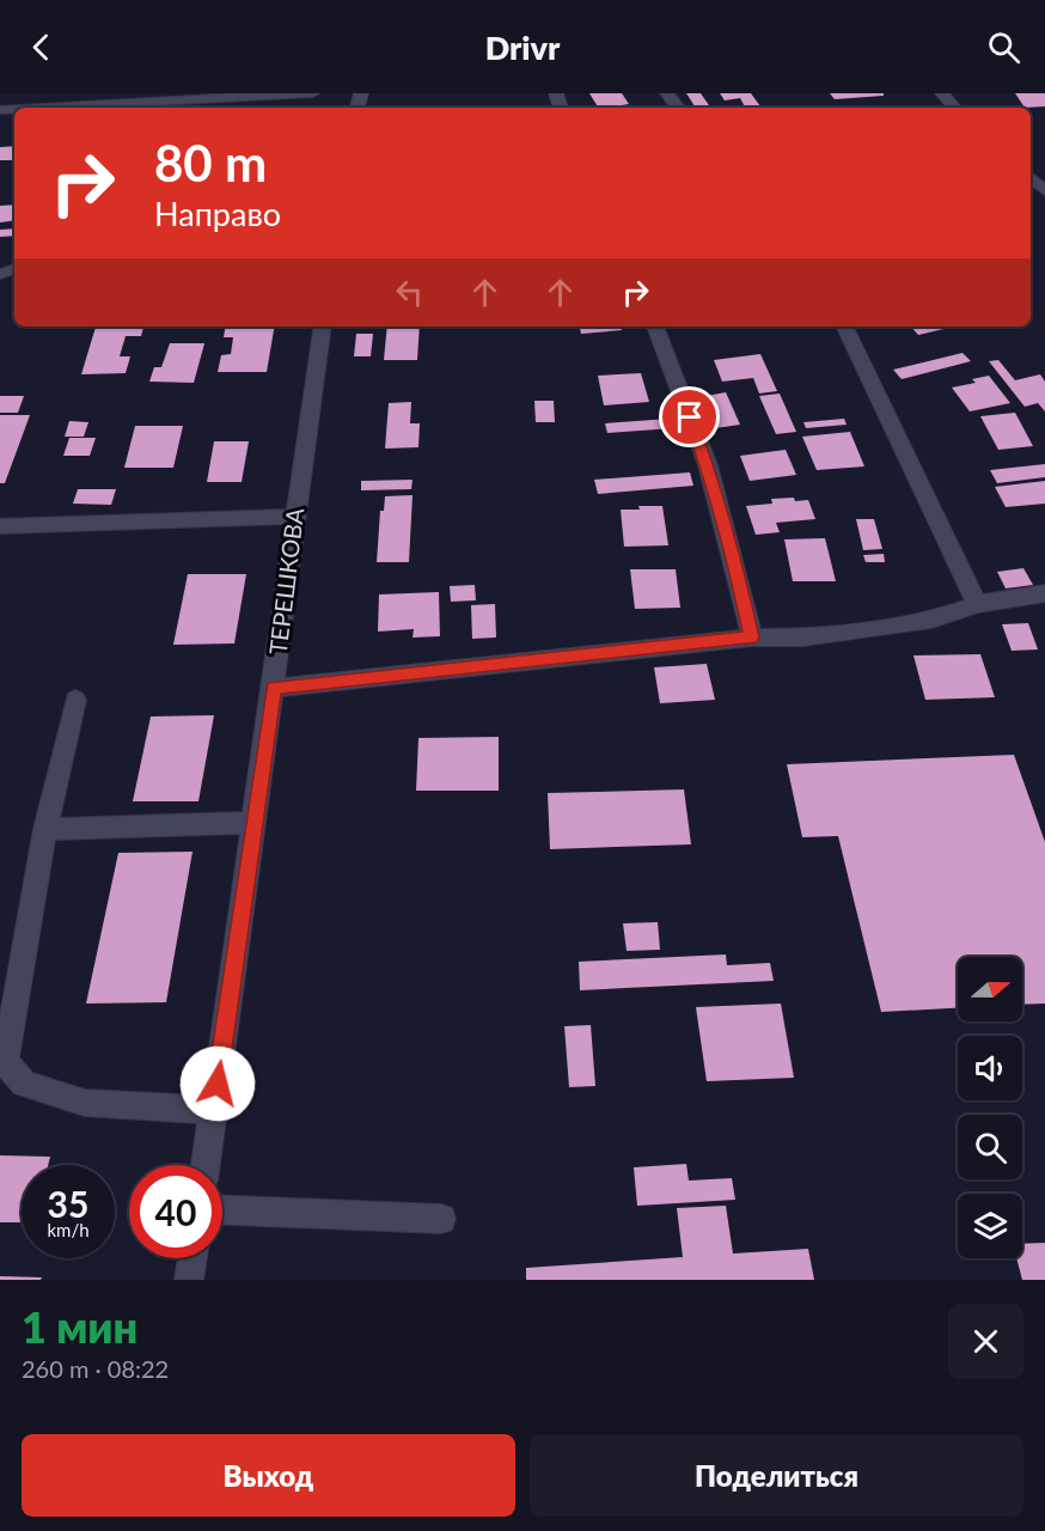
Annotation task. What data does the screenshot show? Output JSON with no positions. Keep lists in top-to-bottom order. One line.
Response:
{"streets":{"street":["ТЕРЕШКОВА"]},"north":"right","page":{"header":"Drivr","turn":["80 m","Направо"],"speed":"35 km/h","limit":"40","heading":["1 мин","260 m · 08:22"],"buttons":["Выход","Поделиться"]}}
